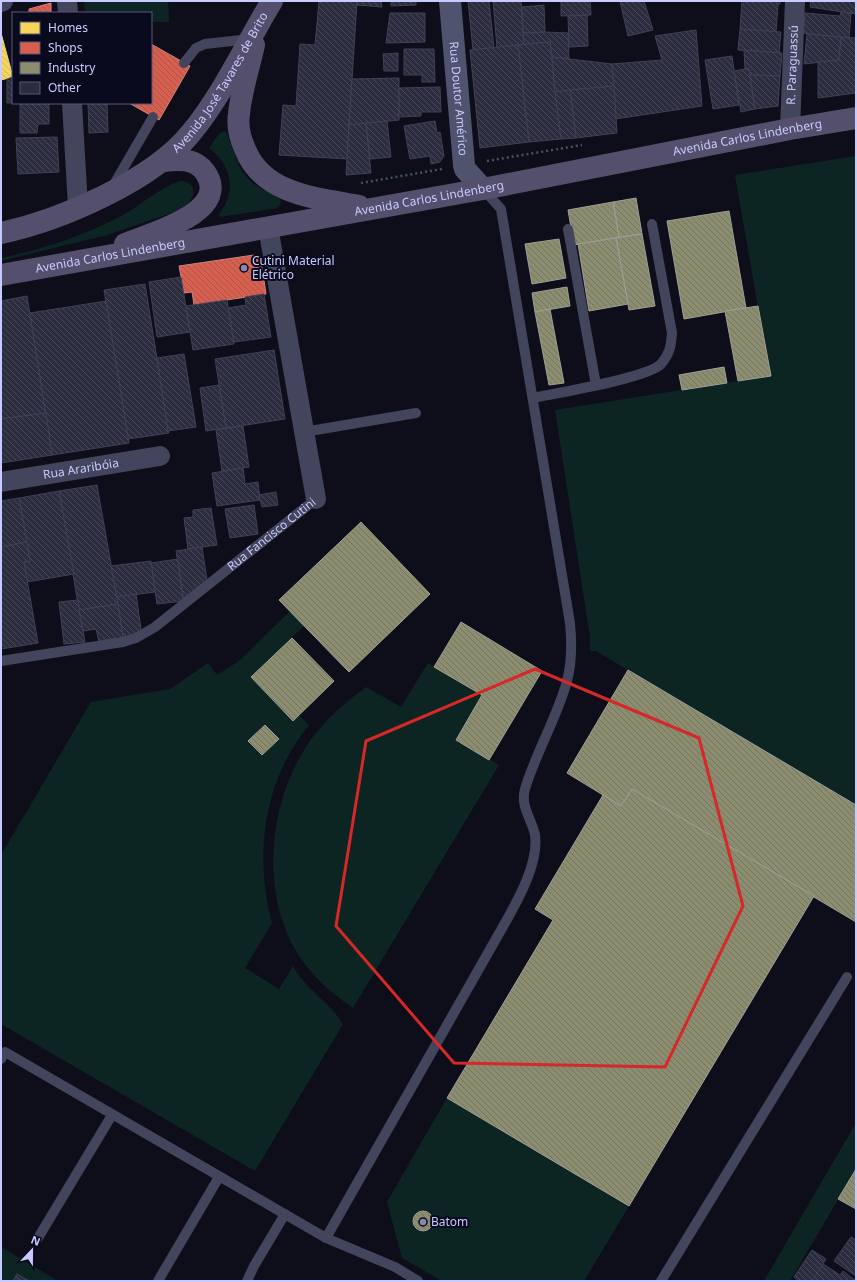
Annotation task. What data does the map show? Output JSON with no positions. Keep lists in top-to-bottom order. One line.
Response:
{"streets":{"main road":["Avenida José Tavares de Brito","Avenida Carlos Lindenberg"],"street":["R. Paraguassú","Rua Doutor Américo","Rua Araribóia","Rua Fancisco Cutini"]},"crossings":[["R. Paraguassú","Avenida Carlos Lindenberg"],["Rua Doutor Américo","Avenida Carlos Lindenberg"],["Avenida Carlos Lindenberg","Rua Fancisco Cutini"]],"places":["Cutini Material Elétrico","Batom"],"legend":["Homes","Shops","Industry","Other"],"north":"top"}
